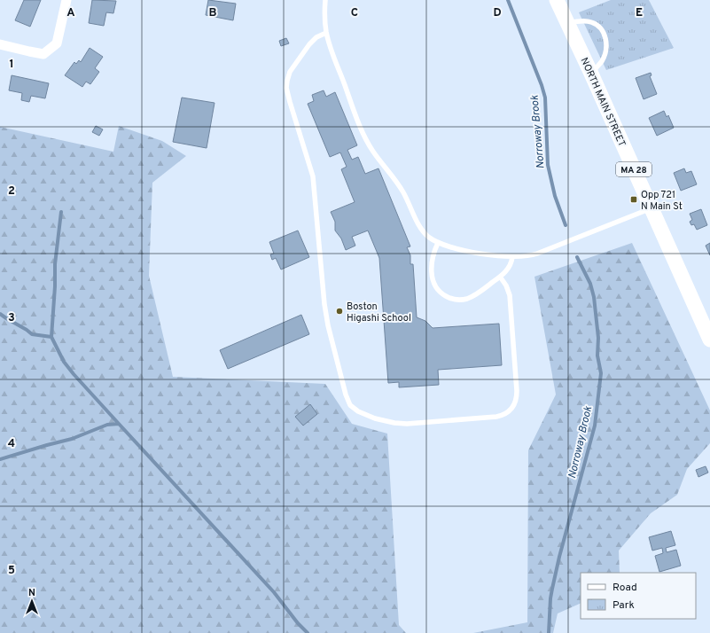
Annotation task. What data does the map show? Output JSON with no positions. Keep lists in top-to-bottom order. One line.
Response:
{"streets":{"main road":["NORTH MAIN STREET","MA 28"]},"water":["Norroway Brook"],"places":{"transit":["Opp 721 N Main St"],"other":["Boston Higashi School"]},"legend":["Road","Park"],"north":"top","grid":{"columns":["A","B","C","D","E"],"rows":["1","2","3","4","5"]}}
